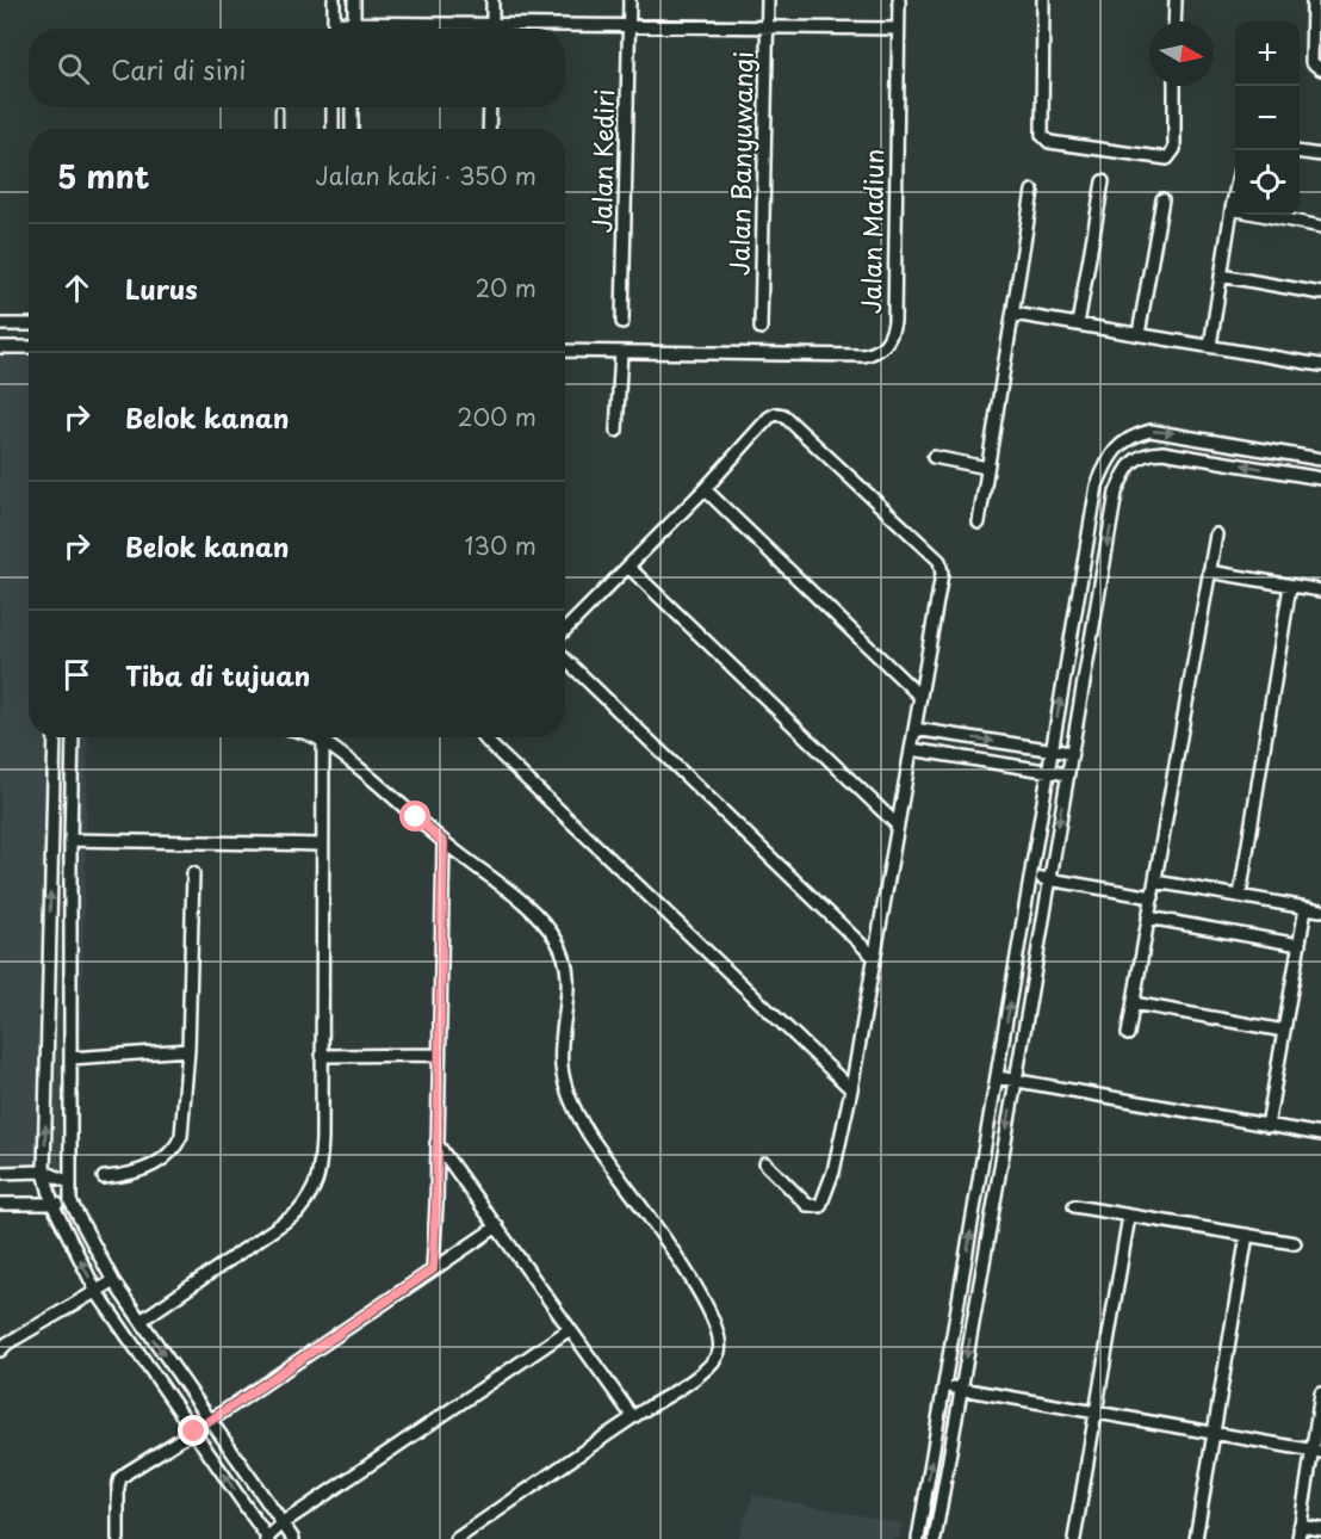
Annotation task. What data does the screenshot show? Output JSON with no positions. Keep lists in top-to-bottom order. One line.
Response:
{"streets":{"street":["Jalan Kediri","Jalan Banyuwangi","Jalan Madiun"]},"north":"right","page":{"map_buttons":["+","−"],"search":"Cari di sini","heading":["5 mnt","Jalan kaki · 350 m"],"list":[["Lurus","20 m"],["Belok kanan","200 m"],["Belok kanan","130 m"],"Tiba di tujuan"]}}
